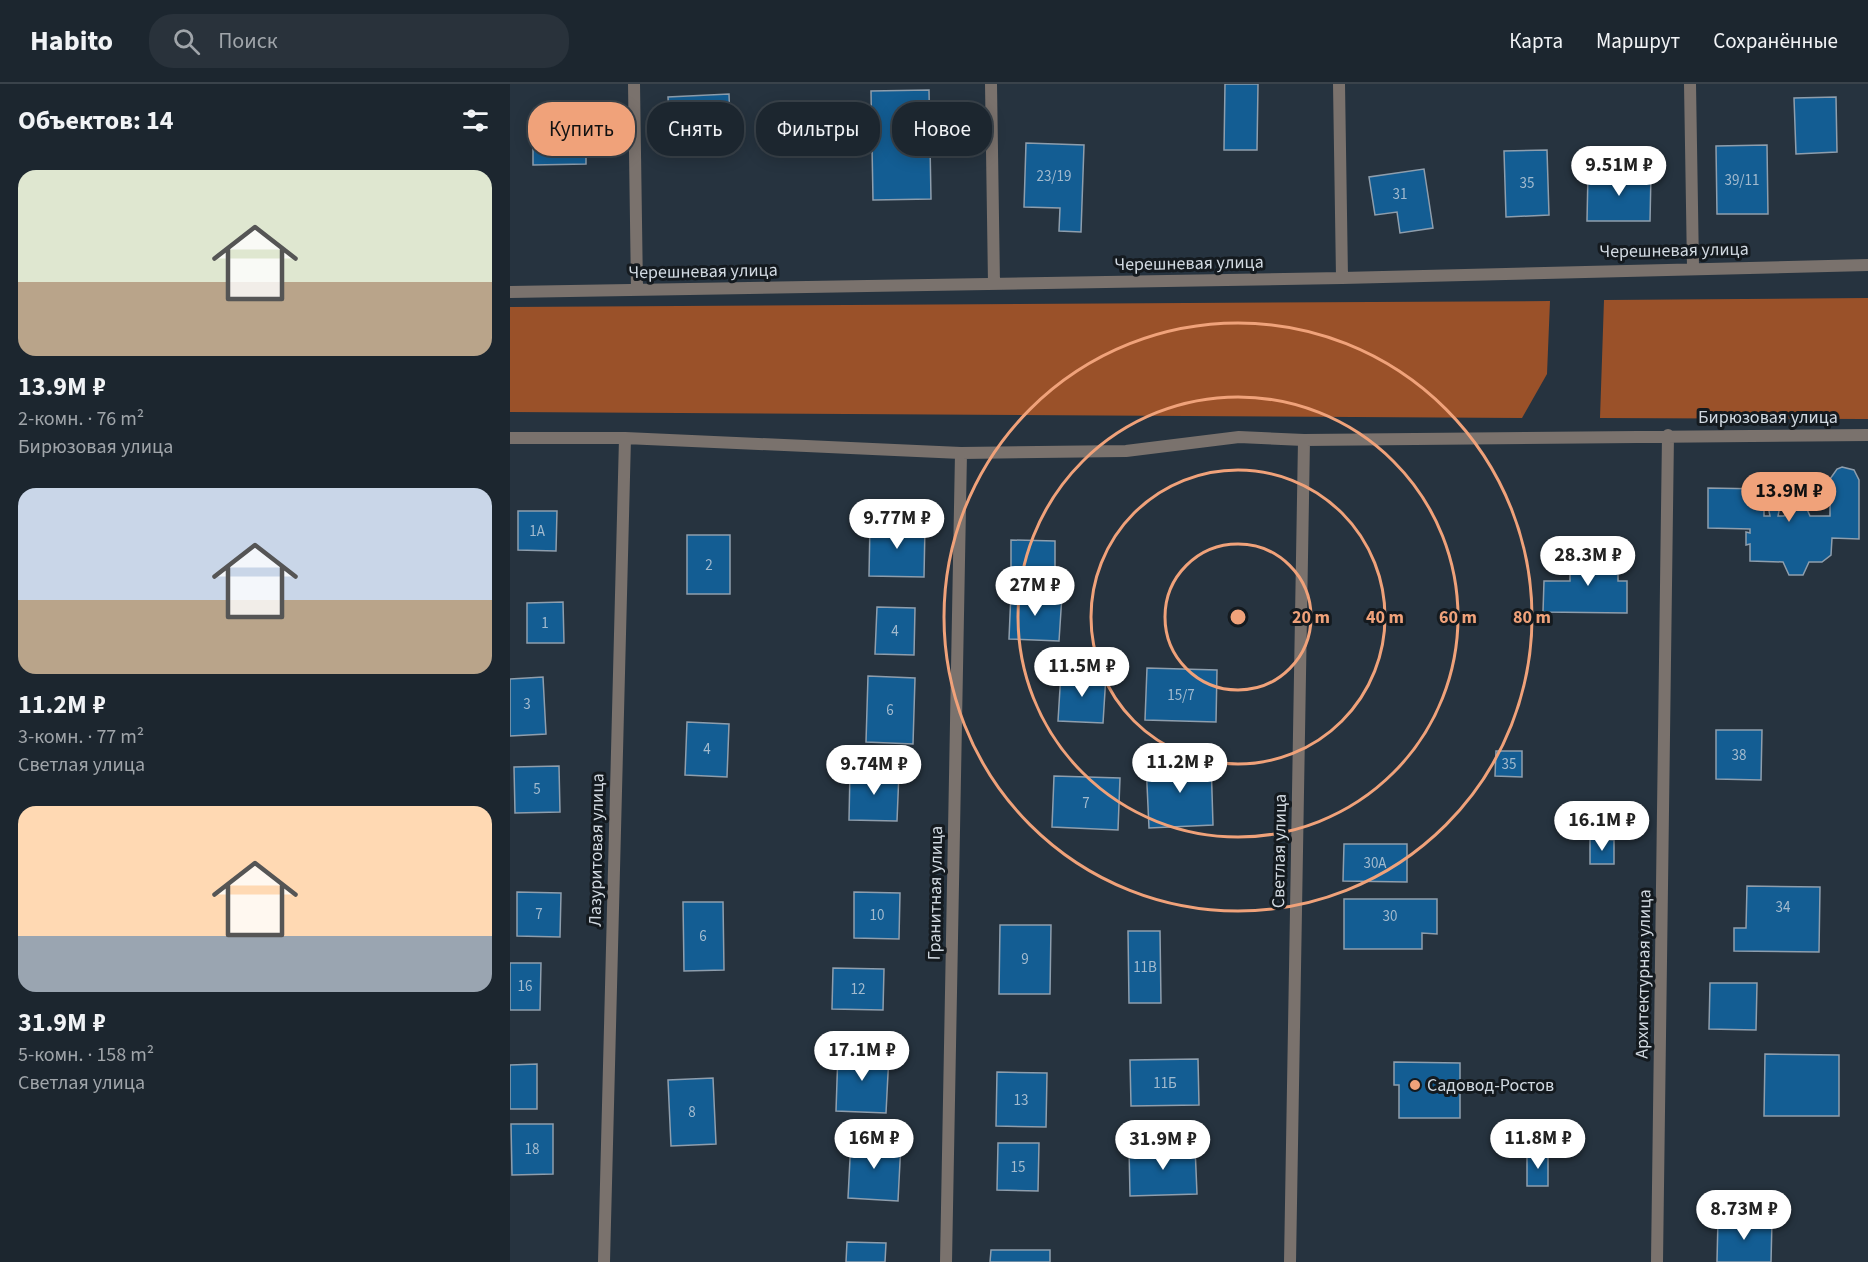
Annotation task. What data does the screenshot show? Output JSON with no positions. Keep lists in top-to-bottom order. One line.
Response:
{"streets":{"street":["Черешневая улица","Бирюзовая улица","Лазуритовая улица","Светлая улица","Гранитная улица","Архитектурная улица"]},"crossings":[["Бирюзовая улица","Лазуритовая улица"],["Бирюзовая улица","Светлая улица"],["Бирюзовая улица","Гранитная улица"],["Бирюзовая улица","Архитектурная улица"]],"places":["Садовод-Ростов"],"house_numbers":["23/19","39/11","35","31","1А","2","1","4","15/7","3","6","4","38","35","5","7","30А","34","7","10","30","6","9","11В","16","12","11Б","13","8","18","15"],"page":{"header":"Habito","search":"Поиск","nav":["Карта","Маршрут","Сохранённые"],"heading":"Объектов: 14","chip":["Купить","Снять","Фильтры","Новое"],"price":["9.51M ₽","13.9M ₽","9.77M ₽","28.3M ₽","27M ₽","11.5M ₽","11.2M ₽","9.74M ₽","16.1M ₽","17.1M ₽","16M ₽","11.8M ₽","31.9M ₽","8.73M ₽"],"list":[{"name":"13.9M ₽","note":"2-комн. · 76 m² · Бирюзовая улица"},{"name":"11.2M ₽","note":"3-комн. · 77 m² · Светлая улица"},{"name":"31.9M ₽","note":"5-комн. · 158 m² · Светлая улица"}]},"rings":["20 m","40 m","60 m","80 m"]}
